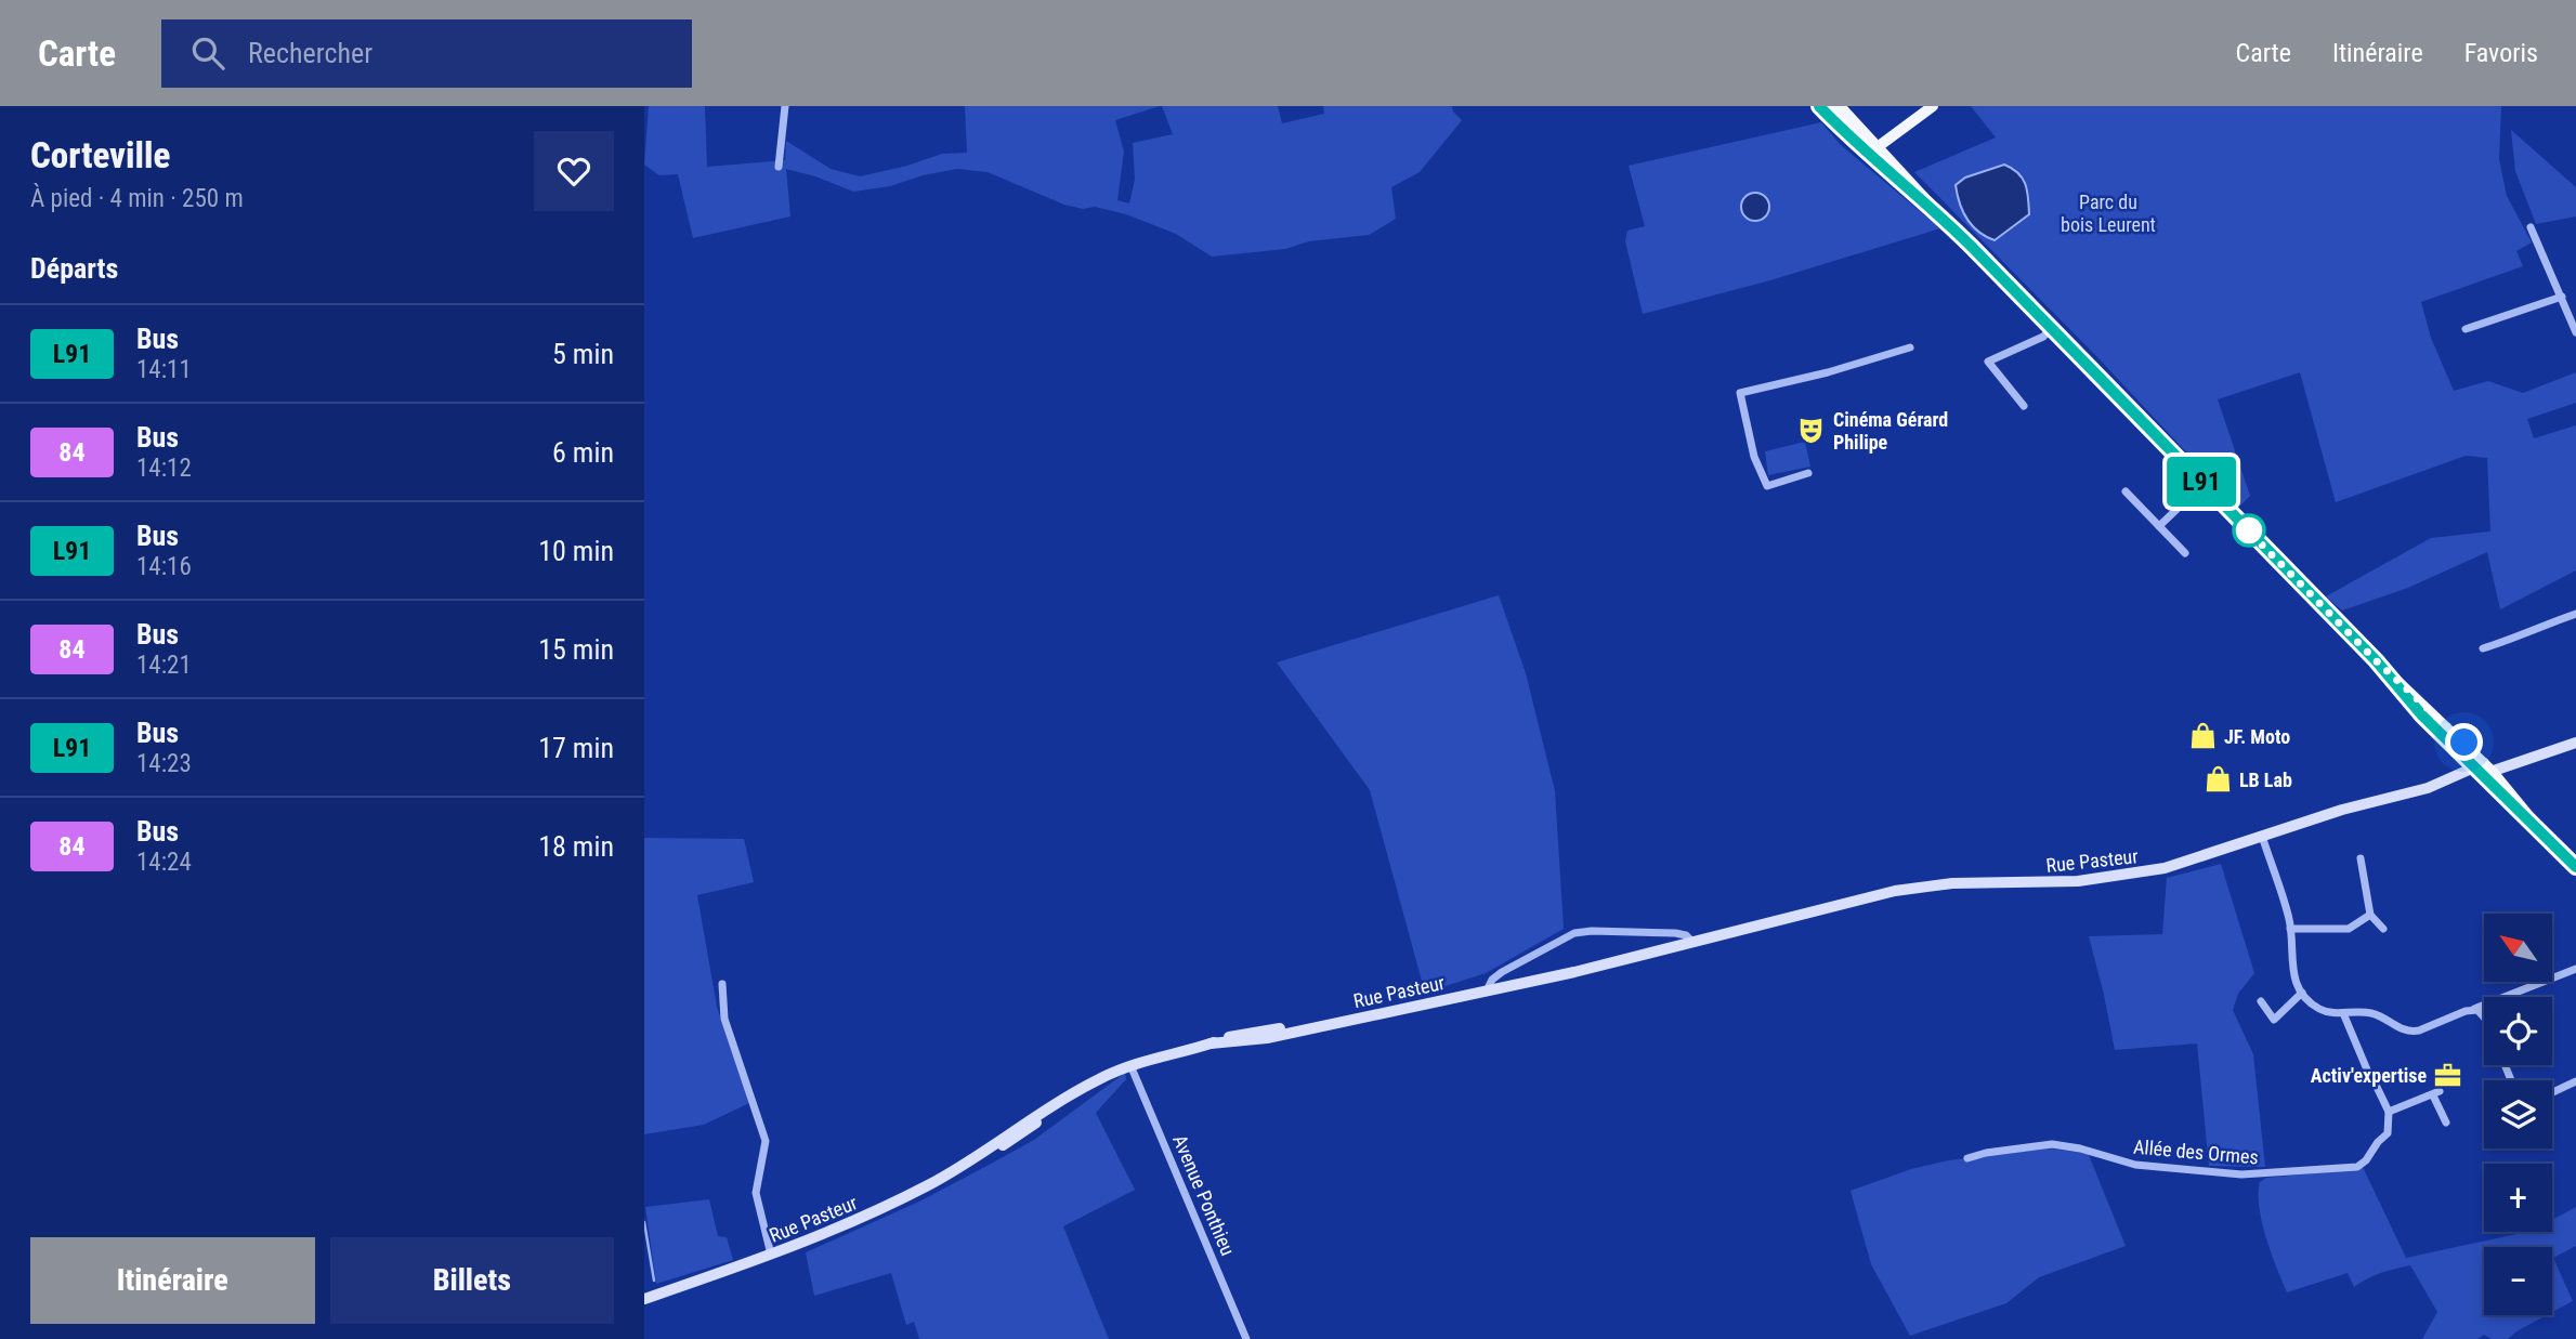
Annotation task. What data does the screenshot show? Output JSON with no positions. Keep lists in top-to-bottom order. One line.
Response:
{"streets":{"main road":["Rue Pasteur"],"street":["Allée des Ormes","Avenue Ponthieu"]},"crossings":[["Rue Pasteur","Avenue Ponthieu"]],"parks":["Parc du bois Leurent"],"places":{"theatre":["Cinéma Gérard Philipe"],"shop":["JF. Moto","LB Lab"],"office":["Activ'expertise"]},"lines":["bus line L91"],"north":"top left","page":{"header":"Carte","search":"Rechercher","nav":["Carte","Itinéraire","Favoris"],"heading":[["Corteville","À pied · 4 min · 250 m"],"Départs"],"on_map":"L91","list":[{"mark":"L91","name":"Bus","note":"14:11","value":"5 min"},{"mark":"84","name":"Bus","note":"14:12","value":"6 min"},{"mark":"L91","name":"Bus","note":"14:16","value":"10 min"},{"mark":"84","name":"Bus","note":"14:21","value":"15 min"},{"mark":"L91","name":"Bus","note":"14:23","value":"17 min"},{"mark":"84","name":"Bus","note":"14:24","value":"18 min"}],"map_buttons":["+","−"],"buttons":["Itinéraire","Billets"]}}
